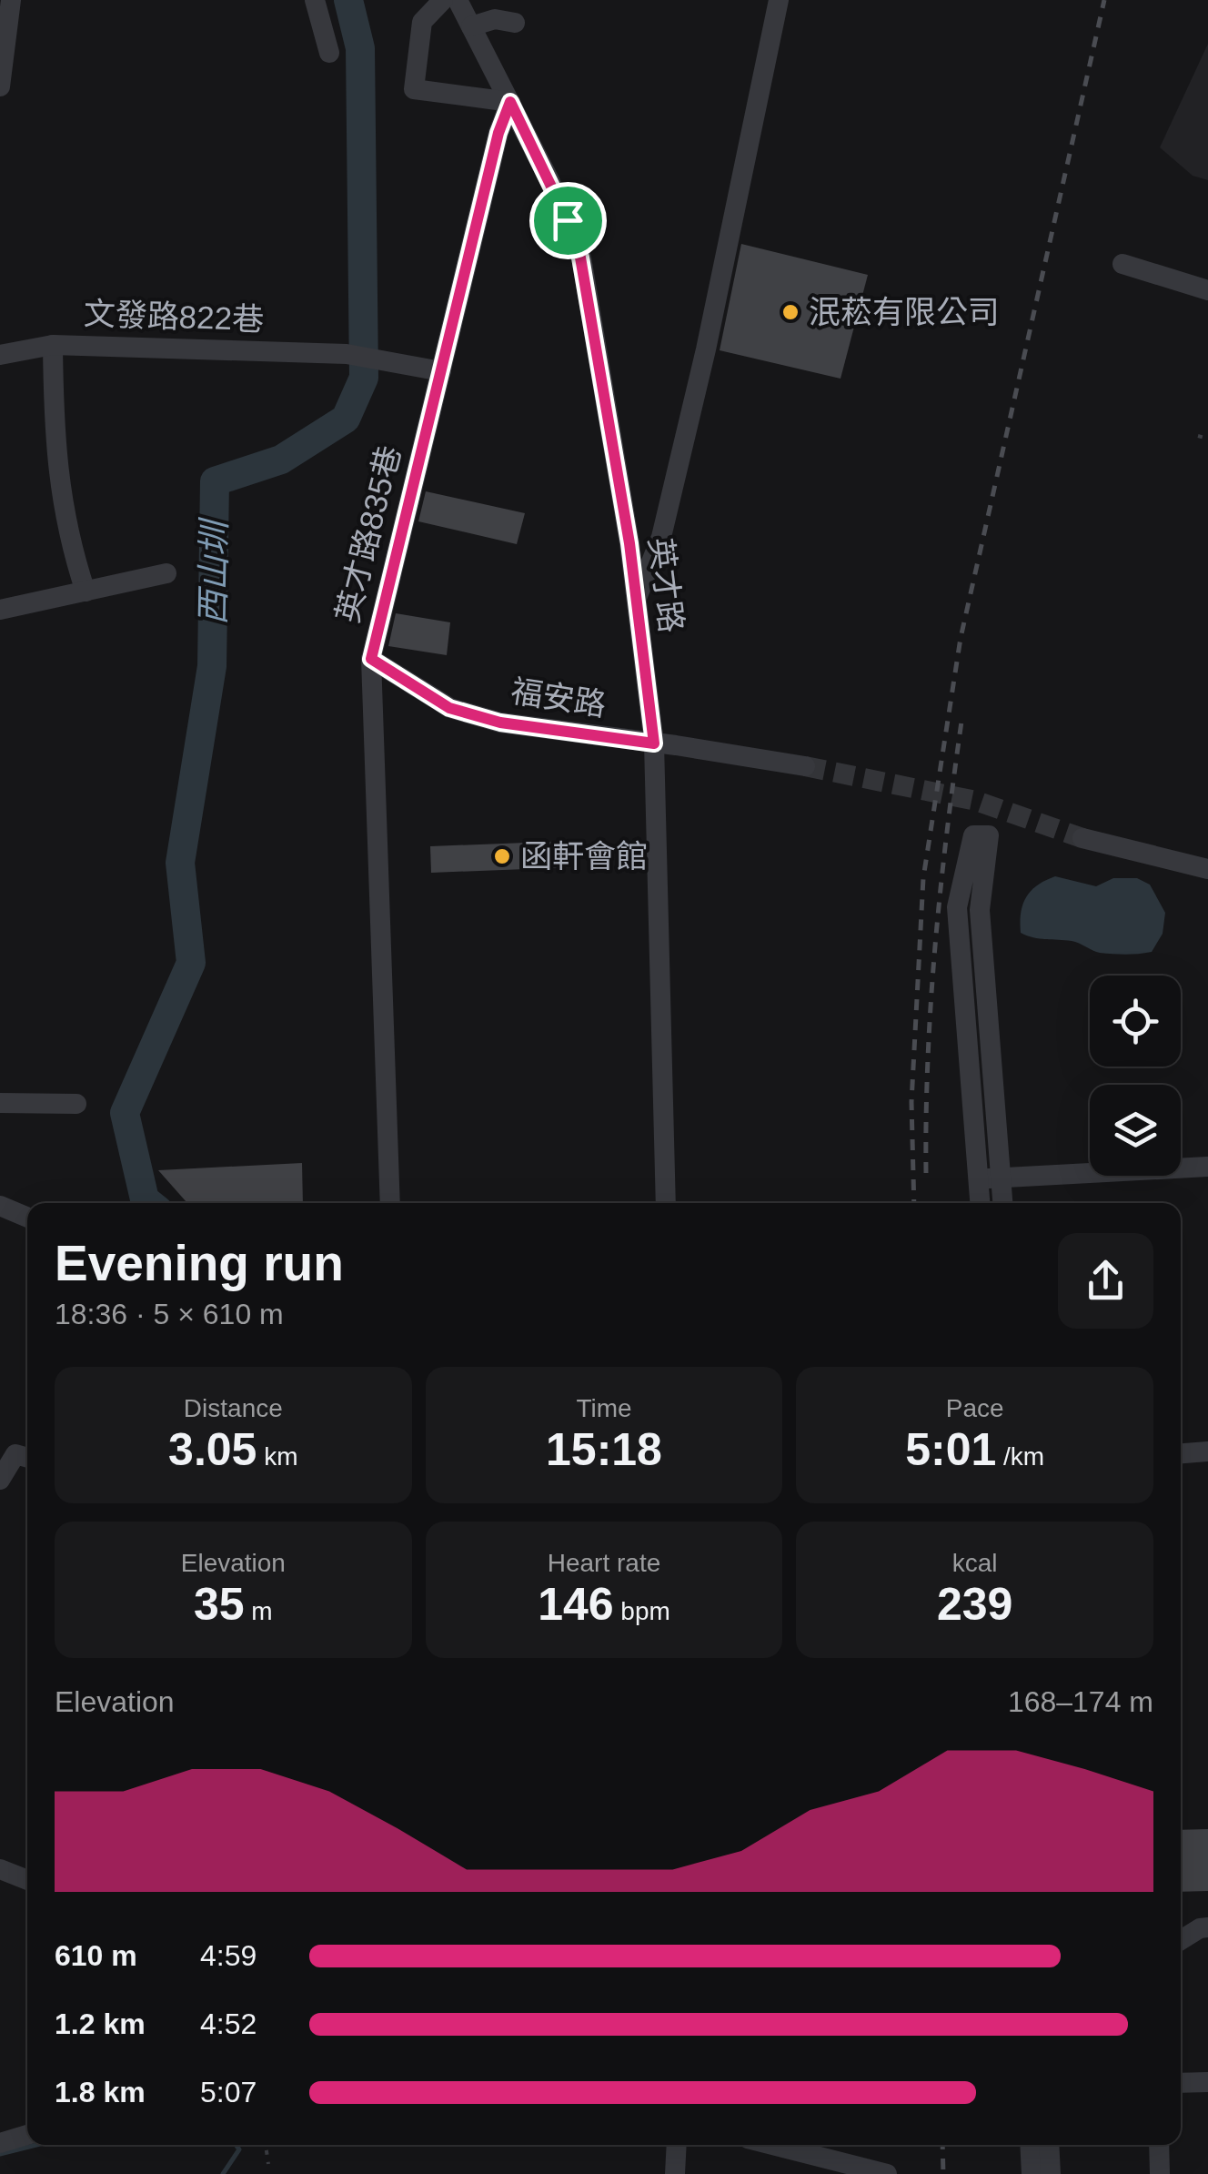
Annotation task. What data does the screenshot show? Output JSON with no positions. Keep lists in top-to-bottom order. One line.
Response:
{"streets":{"street":["文發路822巷","英才路835巷","英才路","福安路"]},"crossings":[["文發路822巷","英才路835巷"],["英才路835巷","英才路"],["英才路835巷","福安路"],["英才路","福安路"]],"water":["西山圳"],"places":["泯菘有限公司","函軒會館"],"page":{"heading":["Evening run","18:36 · 5 × 610 m"],"stats":[["Distance","3.05 km"],["Time","15:18"],["Pace","5:01 /km"],["Elevation","35 m"],["Heart rate","146 bpm"],["kcal","239"]],"chart":["Elevation","168–174 m"],"list":[{"name":"610 m","note":"4:59"},{"name":"1.2 km","note":"4:52"},{"name":"1.8 km","note":"5:07"}]}}
